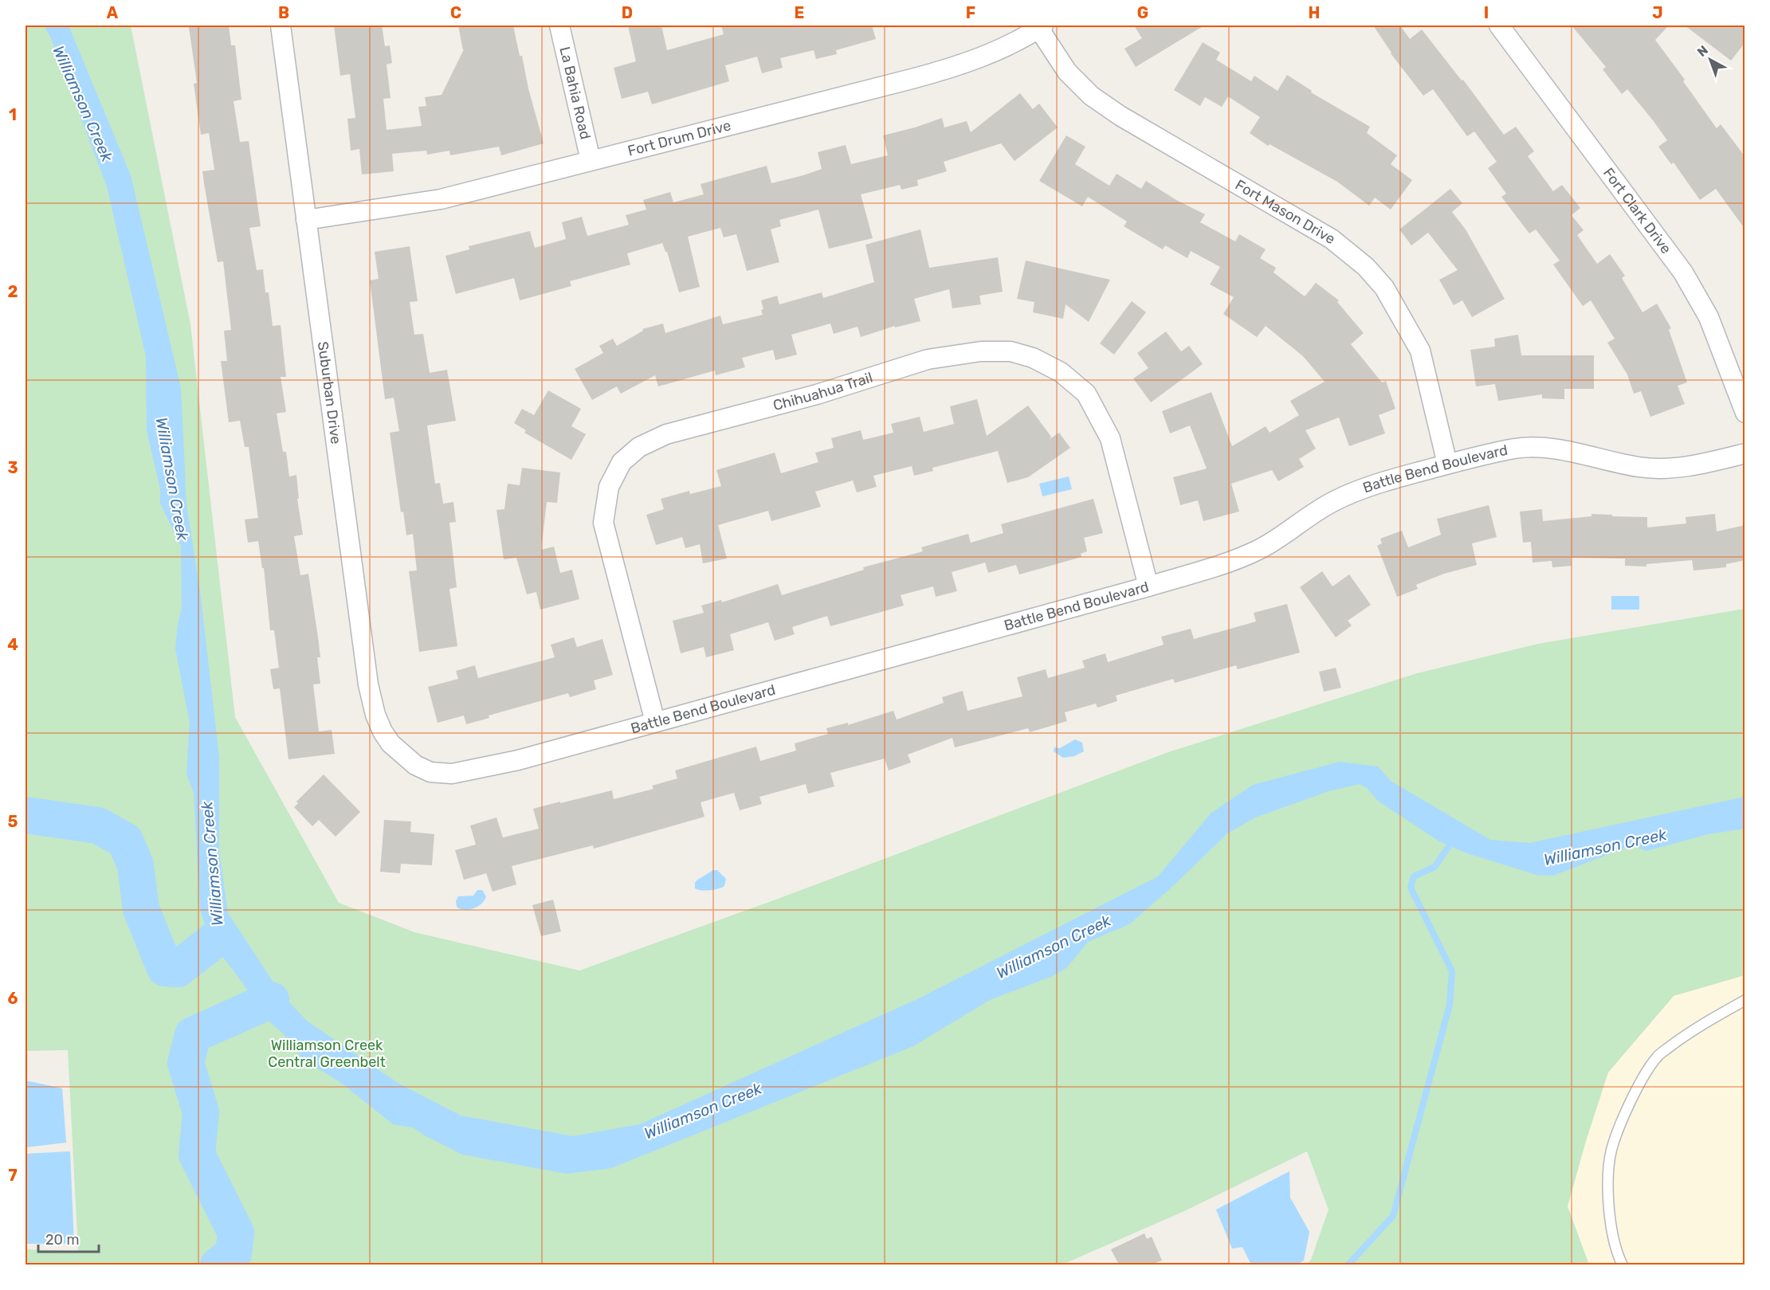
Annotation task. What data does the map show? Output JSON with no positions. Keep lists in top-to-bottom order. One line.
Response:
{"streets":{"street":["La Bahia Road","Fort Drum Drive","Fort Clark Drive","Fort Mason Drive","Chihuahua Trail","Suburban Drive","Battle Bend Boulevard"]},"crossings":[["La Bahia Road","Fort Drum Drive"],["Fort Drum Drive","Fort Mason Drive"],["Fort Drum Drive","Suburban Drive"],["Fort Mason Drive","Battle Bend Boulevard"],["Chihuahua Trail","Battle Bend Boulevard"],["Suburban Drive","Battle Bend Boulevard"]],"water":["Williamson Creek"],"parks":["Williamson Creek Central Greenbelt"],"scale_bar":"20 m","north":"top left","grid":{"columns":["A","B","C","D","E","F","G","H","I","J"],"rows":["1","2","3","4","5","6","7"]}}
